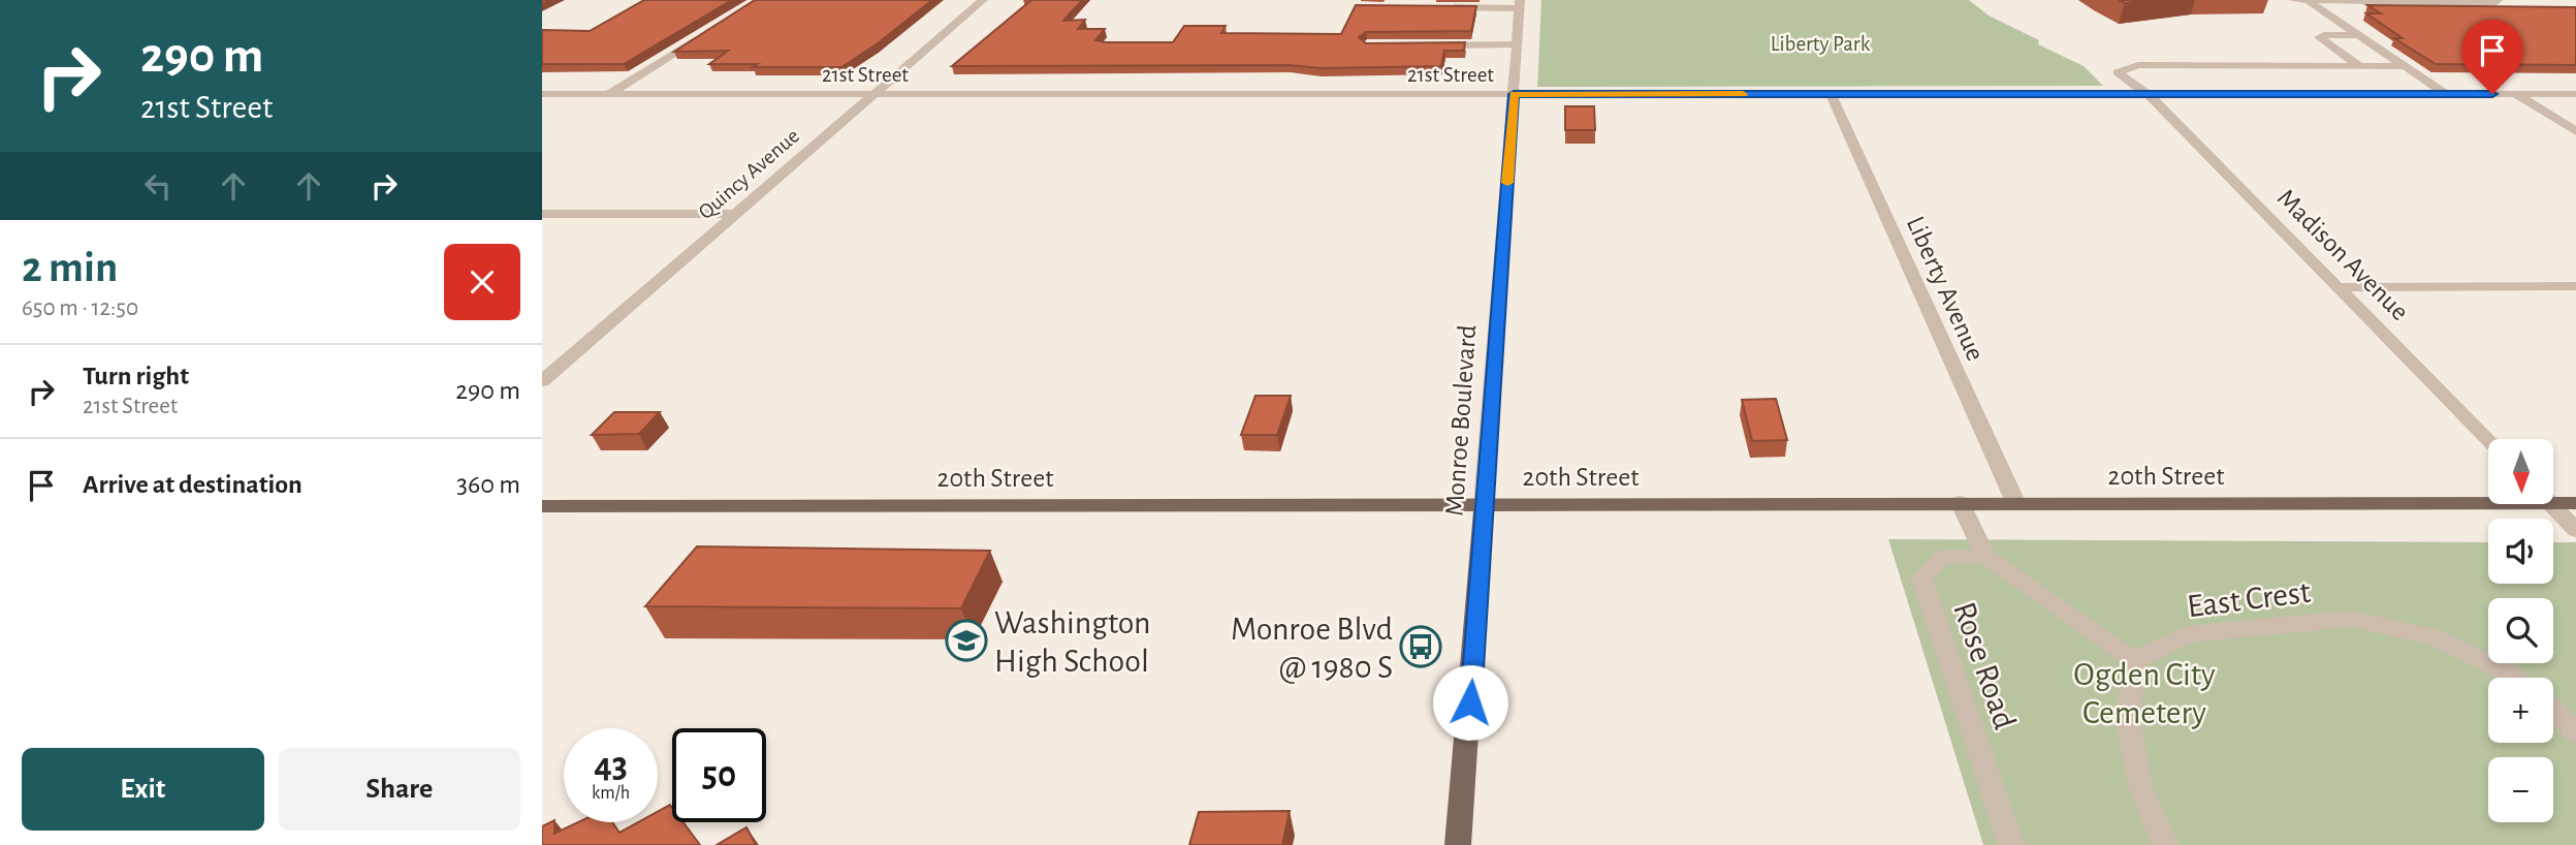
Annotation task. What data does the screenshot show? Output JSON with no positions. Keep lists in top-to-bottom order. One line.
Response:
{"streets":{"main road":["Monroe Boulevard","20th Street"],"street":["21st Street","Quincy Avenue","Madison Avenue","Liberty Avenue","East Crest","Rose Road"]},"crossings":[["21st Street","Quincy Avenue"],["21st Street","Madison Avenue"],["21st Street","Liberty Avenue"],["21st Street","Monroe Boulevard"],["Liberty Avenue","20th Street"],["Monroe Boulevard","20th Street"]],"parks":["Liberty Park","Ogden City Cemetery"],"places":{"school or university":["Washington High School"],"bus stop":["Monroe Blvd @ 1980 S"]},"north":"bottom","page":{"turn":["290 m","21st Street"],"heading":["2 min","650 m · 12:50"],"list":[{"name":"Turn right","note":"21st Street","value":"290 m"},{"name":"Arrive at destination","value":"360 m"}],"map_buttons":["+","−"],"speed":"43 km/h","limit":"50","buttons":["Exit","Share"]}}
